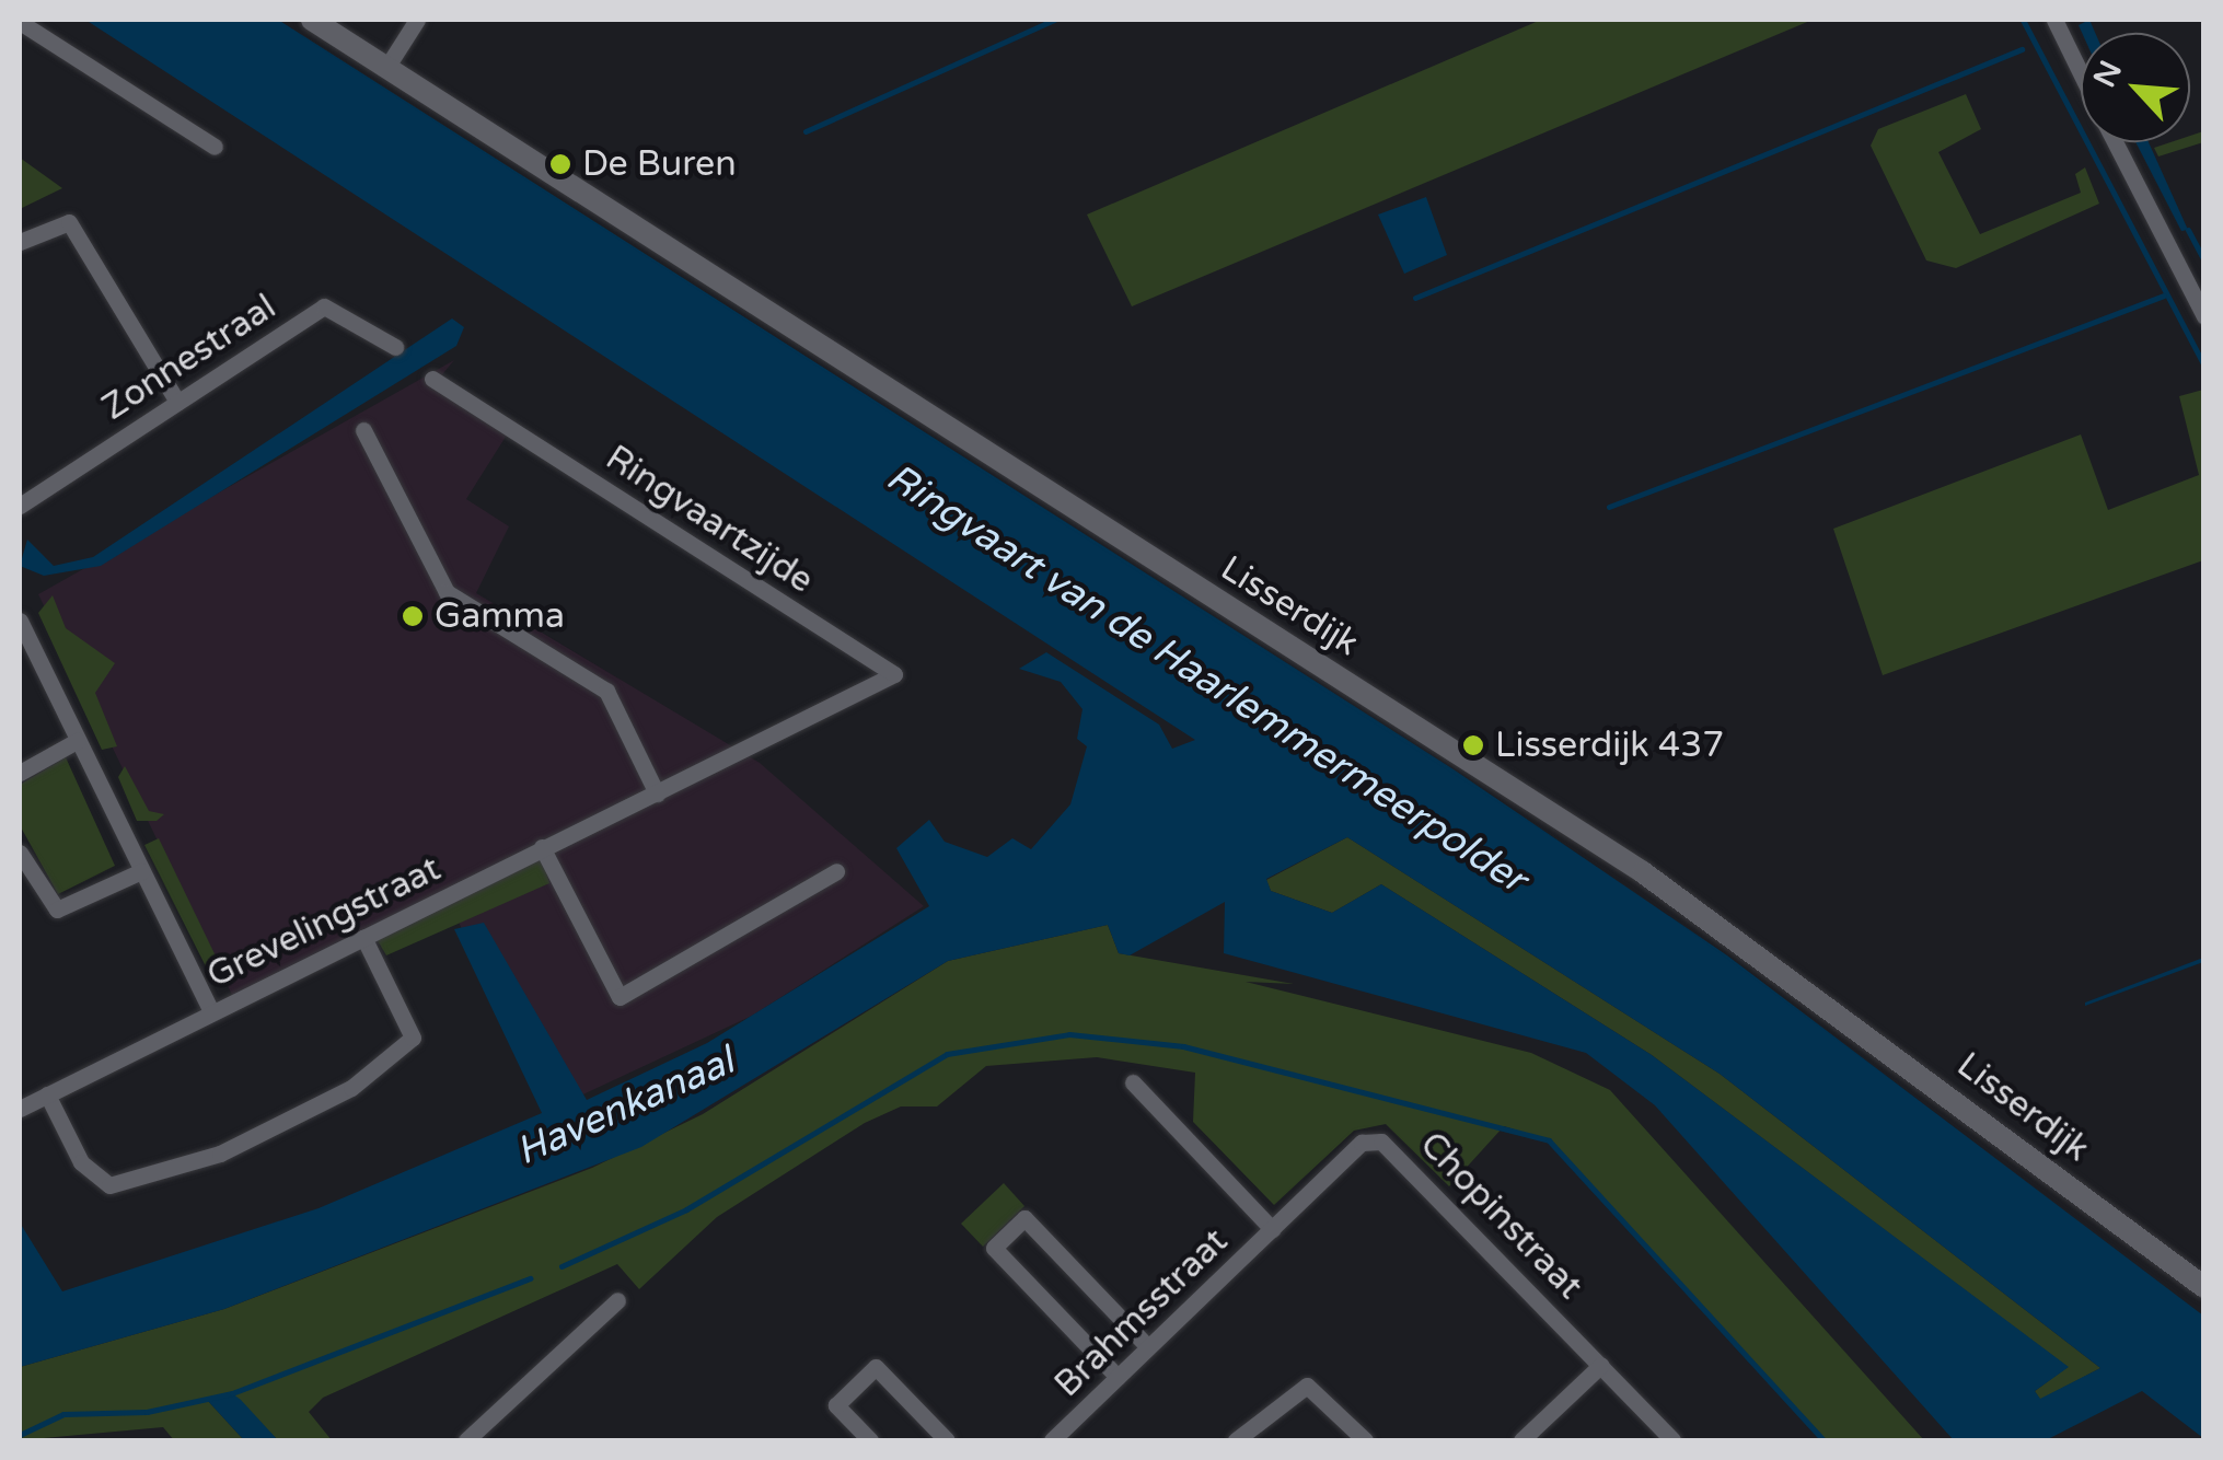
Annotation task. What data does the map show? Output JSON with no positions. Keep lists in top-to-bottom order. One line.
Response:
{"streets":{"street":["Zonnestraal","Ringvaartzijde","Lisserdijk","Grevelingstraat","Chopinstraat","Brahmsstraat"]},"crossings":[["Ringvaartzijde","Grevelingstraat"],["Chopinstraat","Brahmsstraat"]],"water":["Ringvaart van de Haarlemmermeerpolder","Havenkanaal"],"places":["De Buren","Gamma","Lisserdijk 437"],"north":"top left"}
